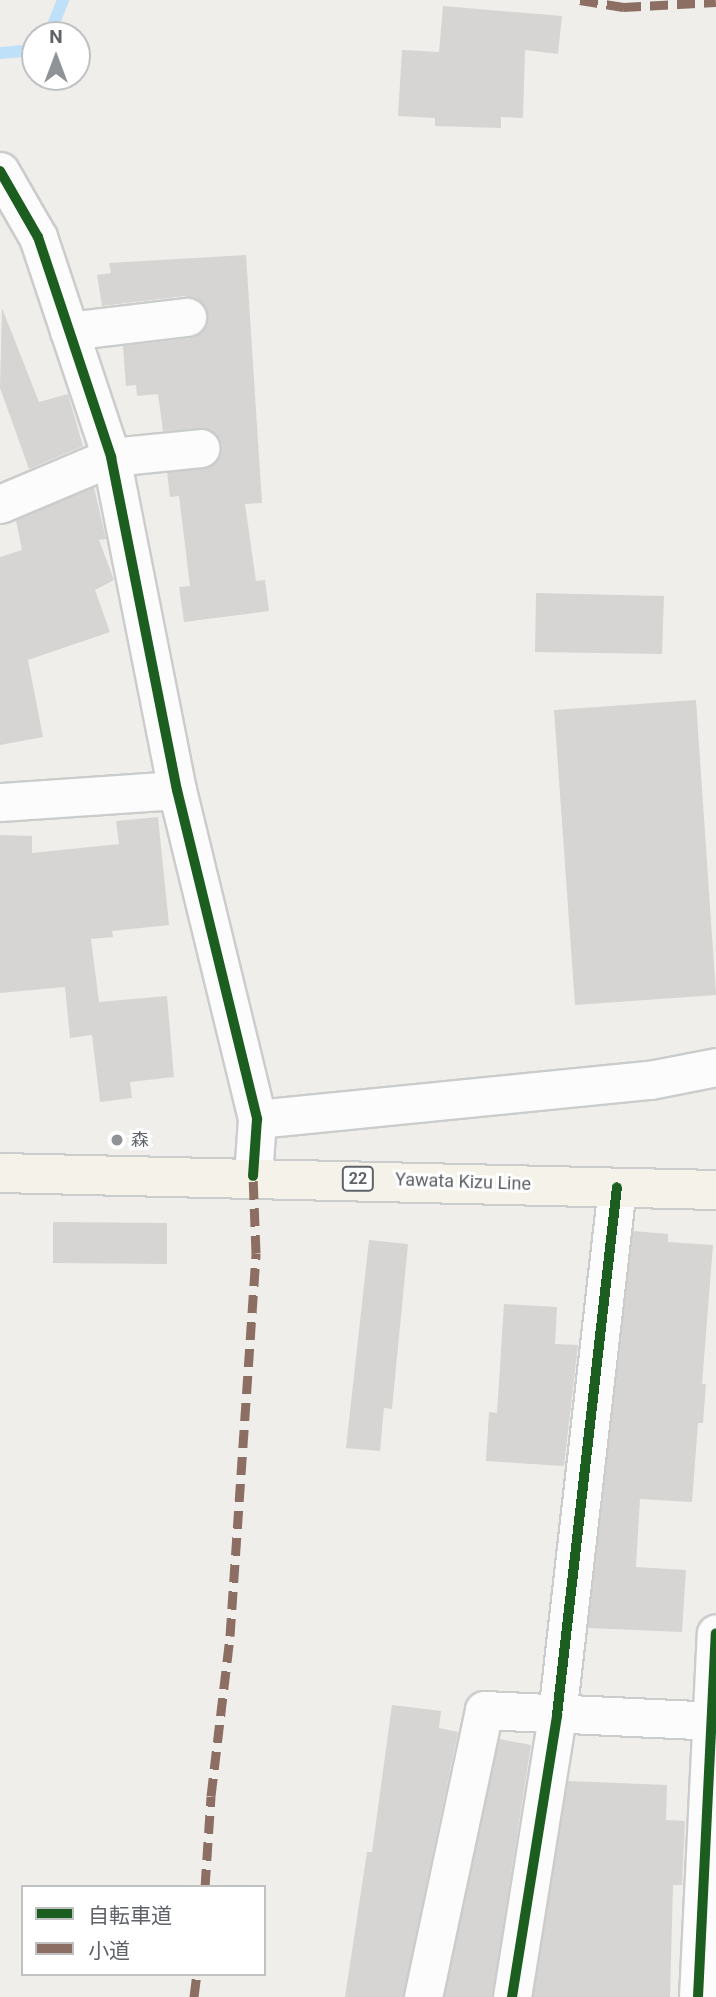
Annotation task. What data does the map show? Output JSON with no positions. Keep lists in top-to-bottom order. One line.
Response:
{"streets":{"main road":["22","Yawata Kizu Line"]},"places":["森"],"legend":["自転車道","小道"],"north":"top"}
